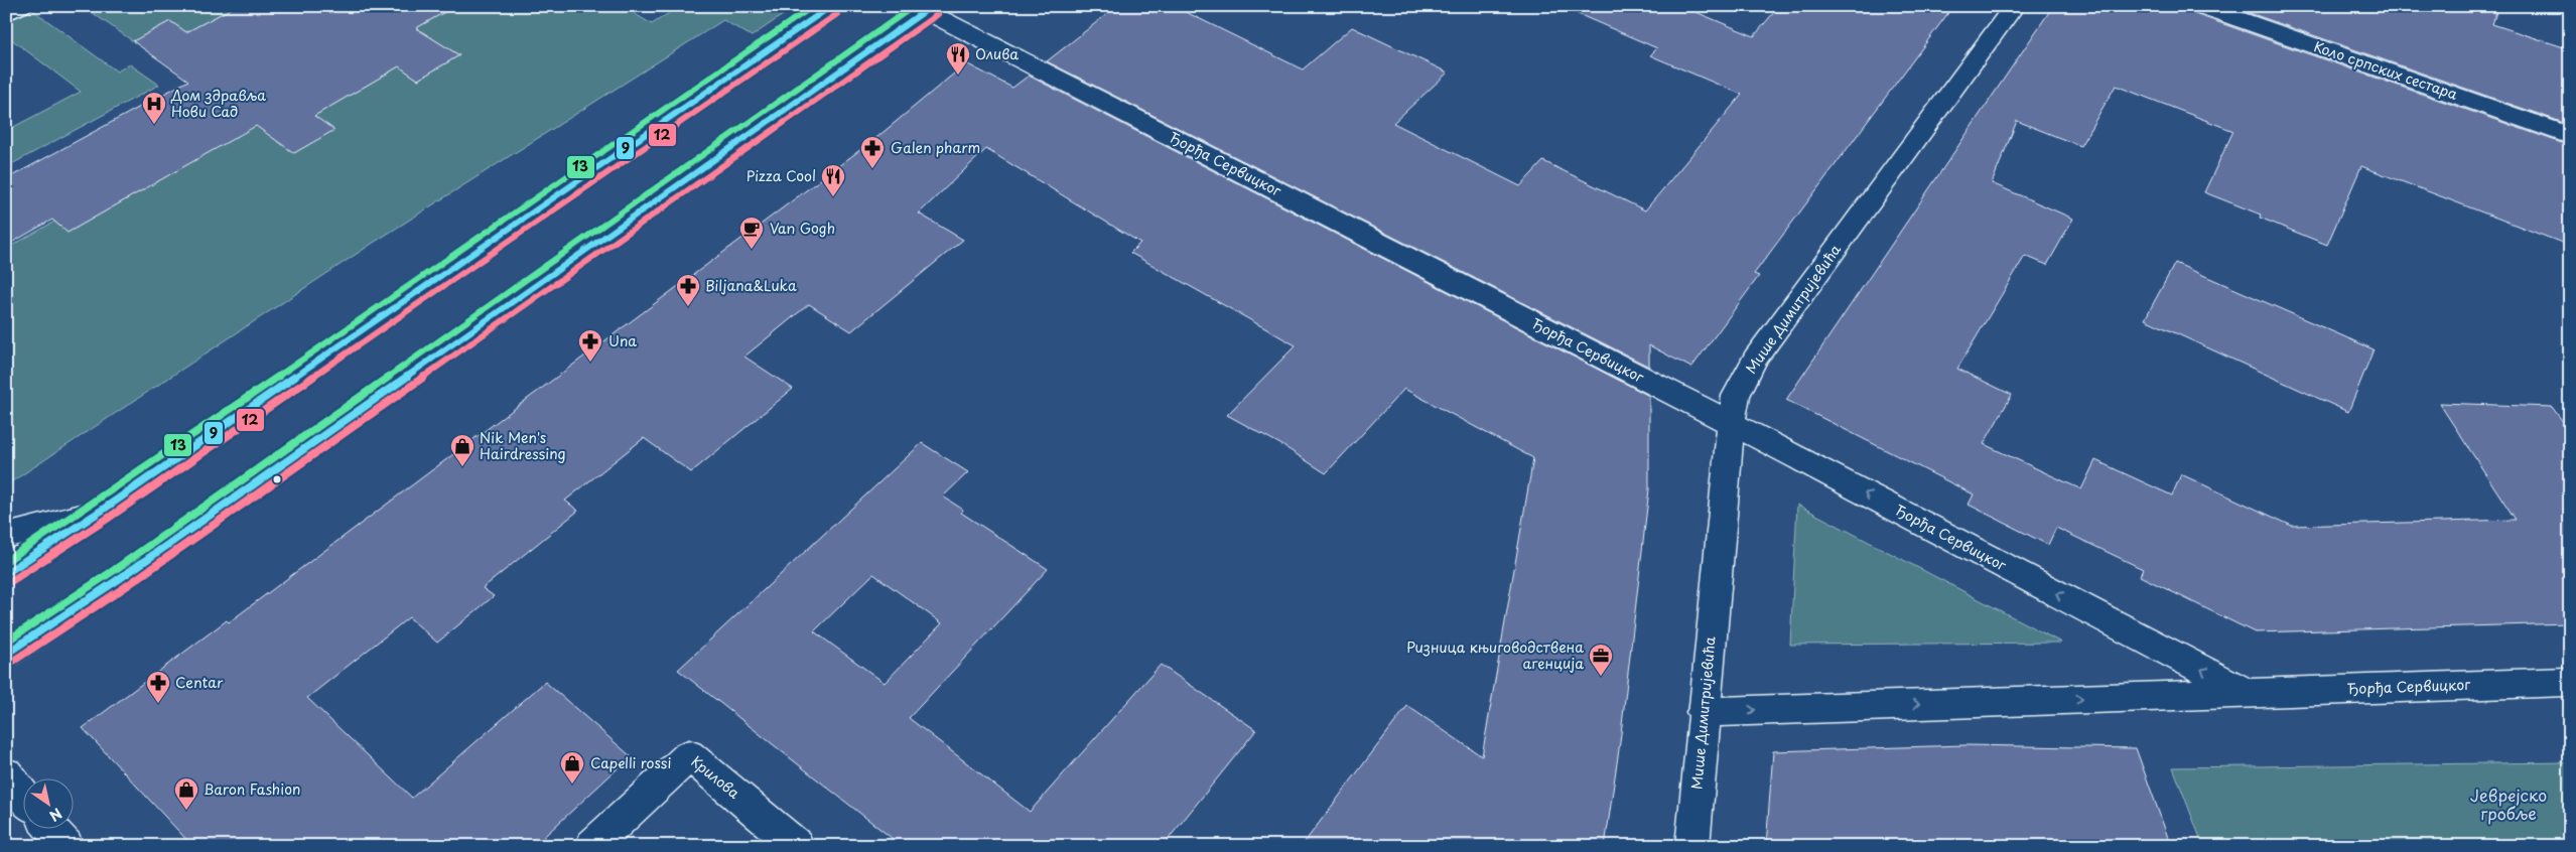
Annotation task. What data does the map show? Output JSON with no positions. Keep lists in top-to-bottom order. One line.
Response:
{"streets":{"street":["Коло српских сестара","Ђорђа Сервицког","Мише Димитријевића","Крилова"]},"crossings":[["Ђорђа Сервицког","Мише Димитријевића"]],"parks":["Јеврејско гробље"],"places":{"restaurant":["Олива","Pizza Cool"],"hospital":["Дом здравља Нови Сад"],"pharmacy":["Galen pharm","Biljana&Luka","Una","Centar"],"cafe":["Van Gogh"],"shop":["Nik Men's Hairdressing","Capelli rossi","Baron Fashion"],"office":["Ризница књиговодствена агенција"]},"lines":["transit line 9","transit line 13","transit line 12"],"north":"bottom right"}
